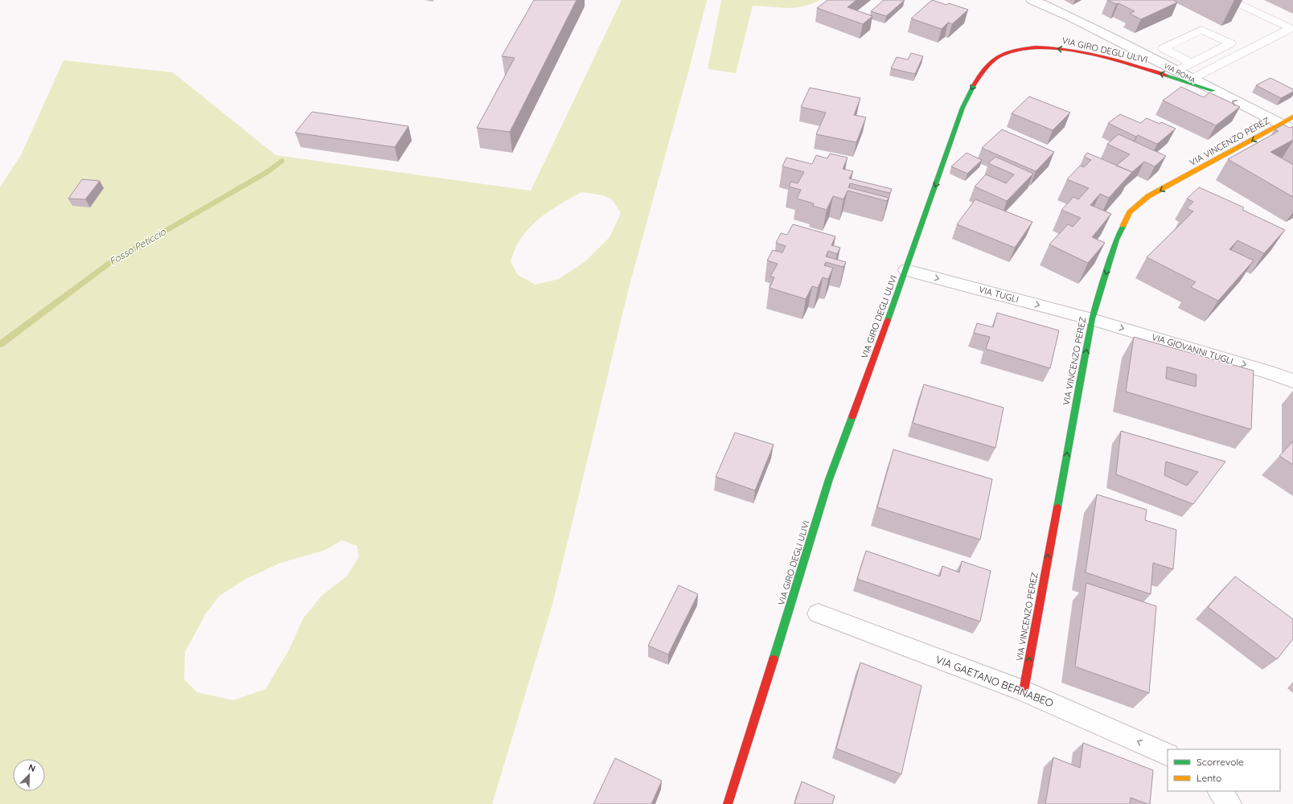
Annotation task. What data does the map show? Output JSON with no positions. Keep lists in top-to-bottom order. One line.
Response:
{"streets":{"street":["VIA GIRO DEGLI ULIVI","VIA ROMA","VIA VINCENZO PEREZ","VIA TUGLI","VIA GIOVANNI TUGLI","VIA GAETANO BERNABEO"]},"crossings":[["VIA GIRO DEGLI ULIVI","VIA ROMA"],["VIA GIRO DEGLI ULIVI","VIA TUGLI"],["VIA ROMA","VIA VINCENZO PEREZ"],["VIA VINCENZO PEREZ","VIA TUGLI"],["VIA VINCENZO PEREZ","VIA GIOVANNI TUGLI"],["VIA VINCENZO PEREZ","VIA GAETANO BERNABEO"],["VIA TUGLI","VIA GIOVANNI TUGLI"]],"one_way":["VIA TUGLI","VIA GIOVANNI TUGLI","VIA GAETANO BERNABEO"],"water":["Fosso Peticcio"],"legend":["Scorrevole","Lento"],"north":"top right"}
